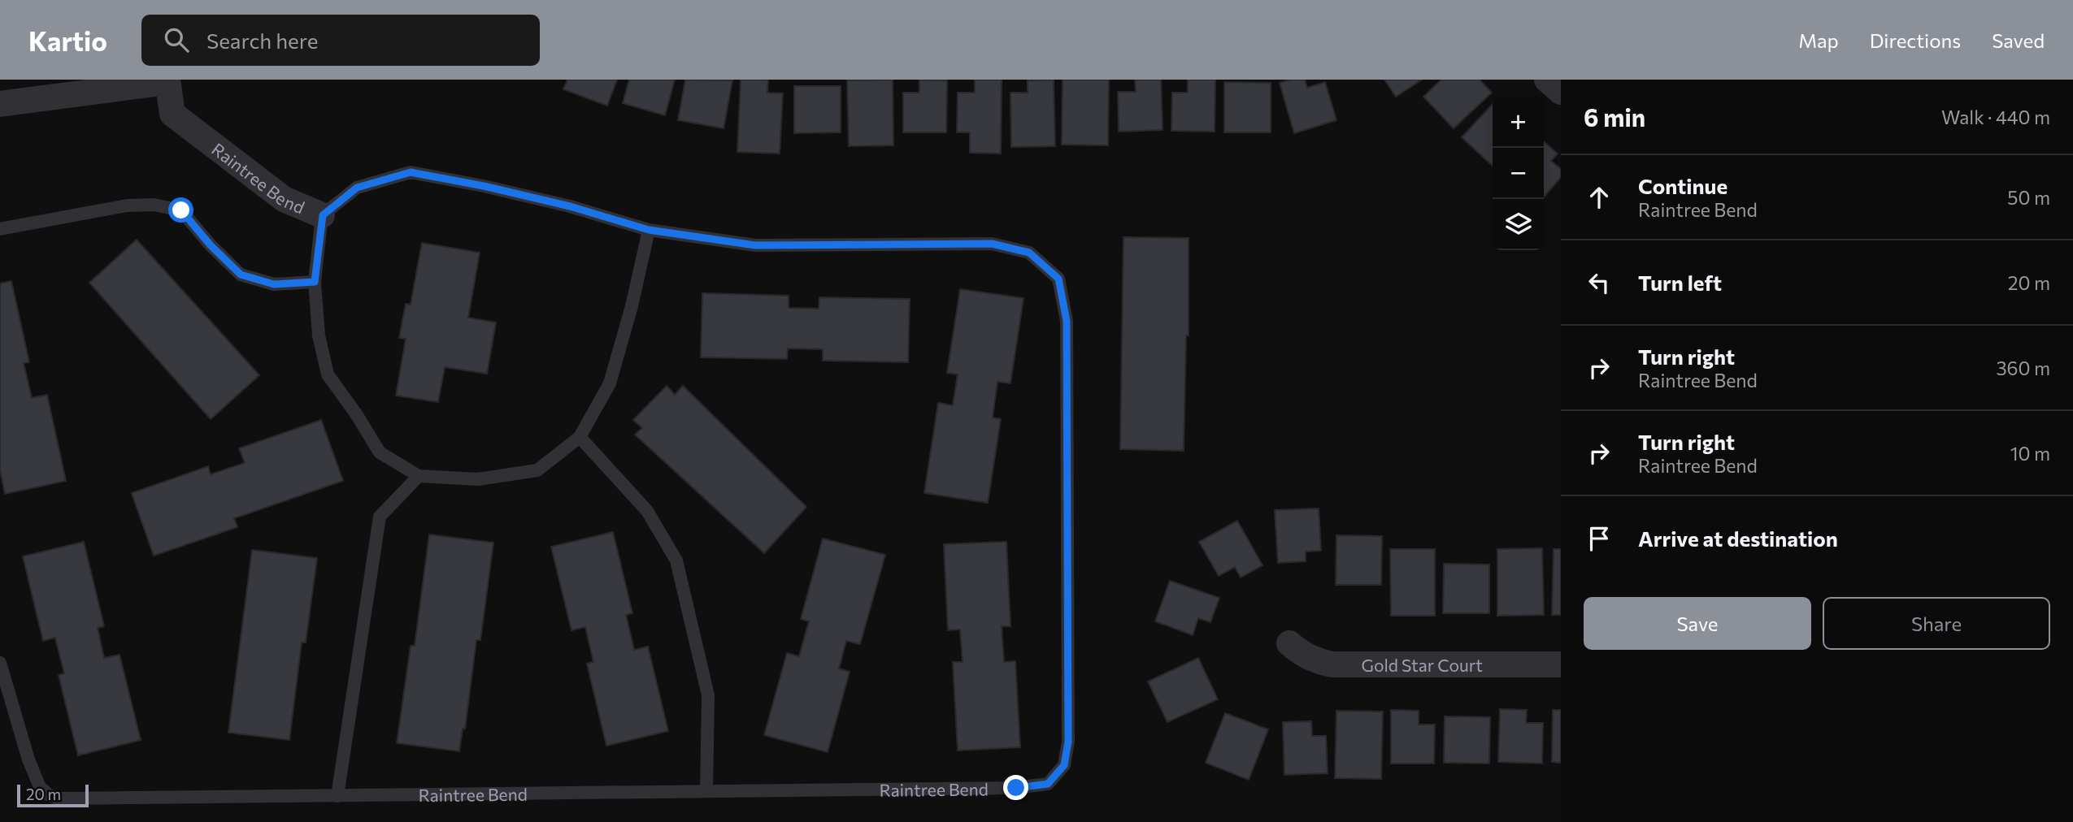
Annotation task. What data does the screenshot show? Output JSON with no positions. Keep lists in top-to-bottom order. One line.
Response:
{"streets":{"street":["Raintree Bend","Gold Star Court"]},"scale_bar":"20 m","page":{"header":"Kartio","search":"Search here","nav":["Map","Directions","Saved"],"heading":["6 min","Walk · 440 m"],"map_buttons":["+","−"],"list":[["Continue","Raintree Bend","50 m"],["Turn left","20 m"],["Turn right","Raintree Bend","360 m"],["Turn right","Raintree Bend","10 m"],"Arrive at destination"],"buttons":["Save","Share"],"scale":"20 m"}}
